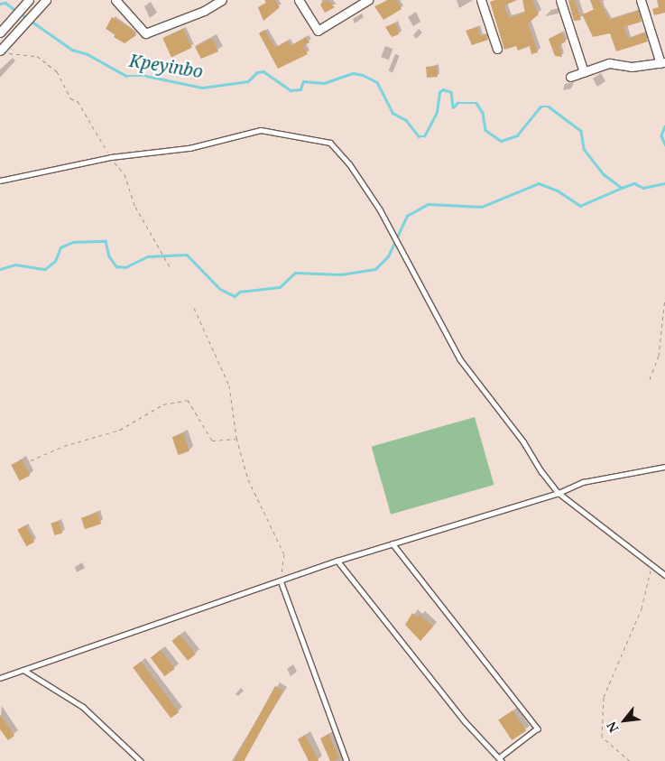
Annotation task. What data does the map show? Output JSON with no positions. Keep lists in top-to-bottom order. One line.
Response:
{"water":["Kpeyinbo"],"north":"bottom left"}
